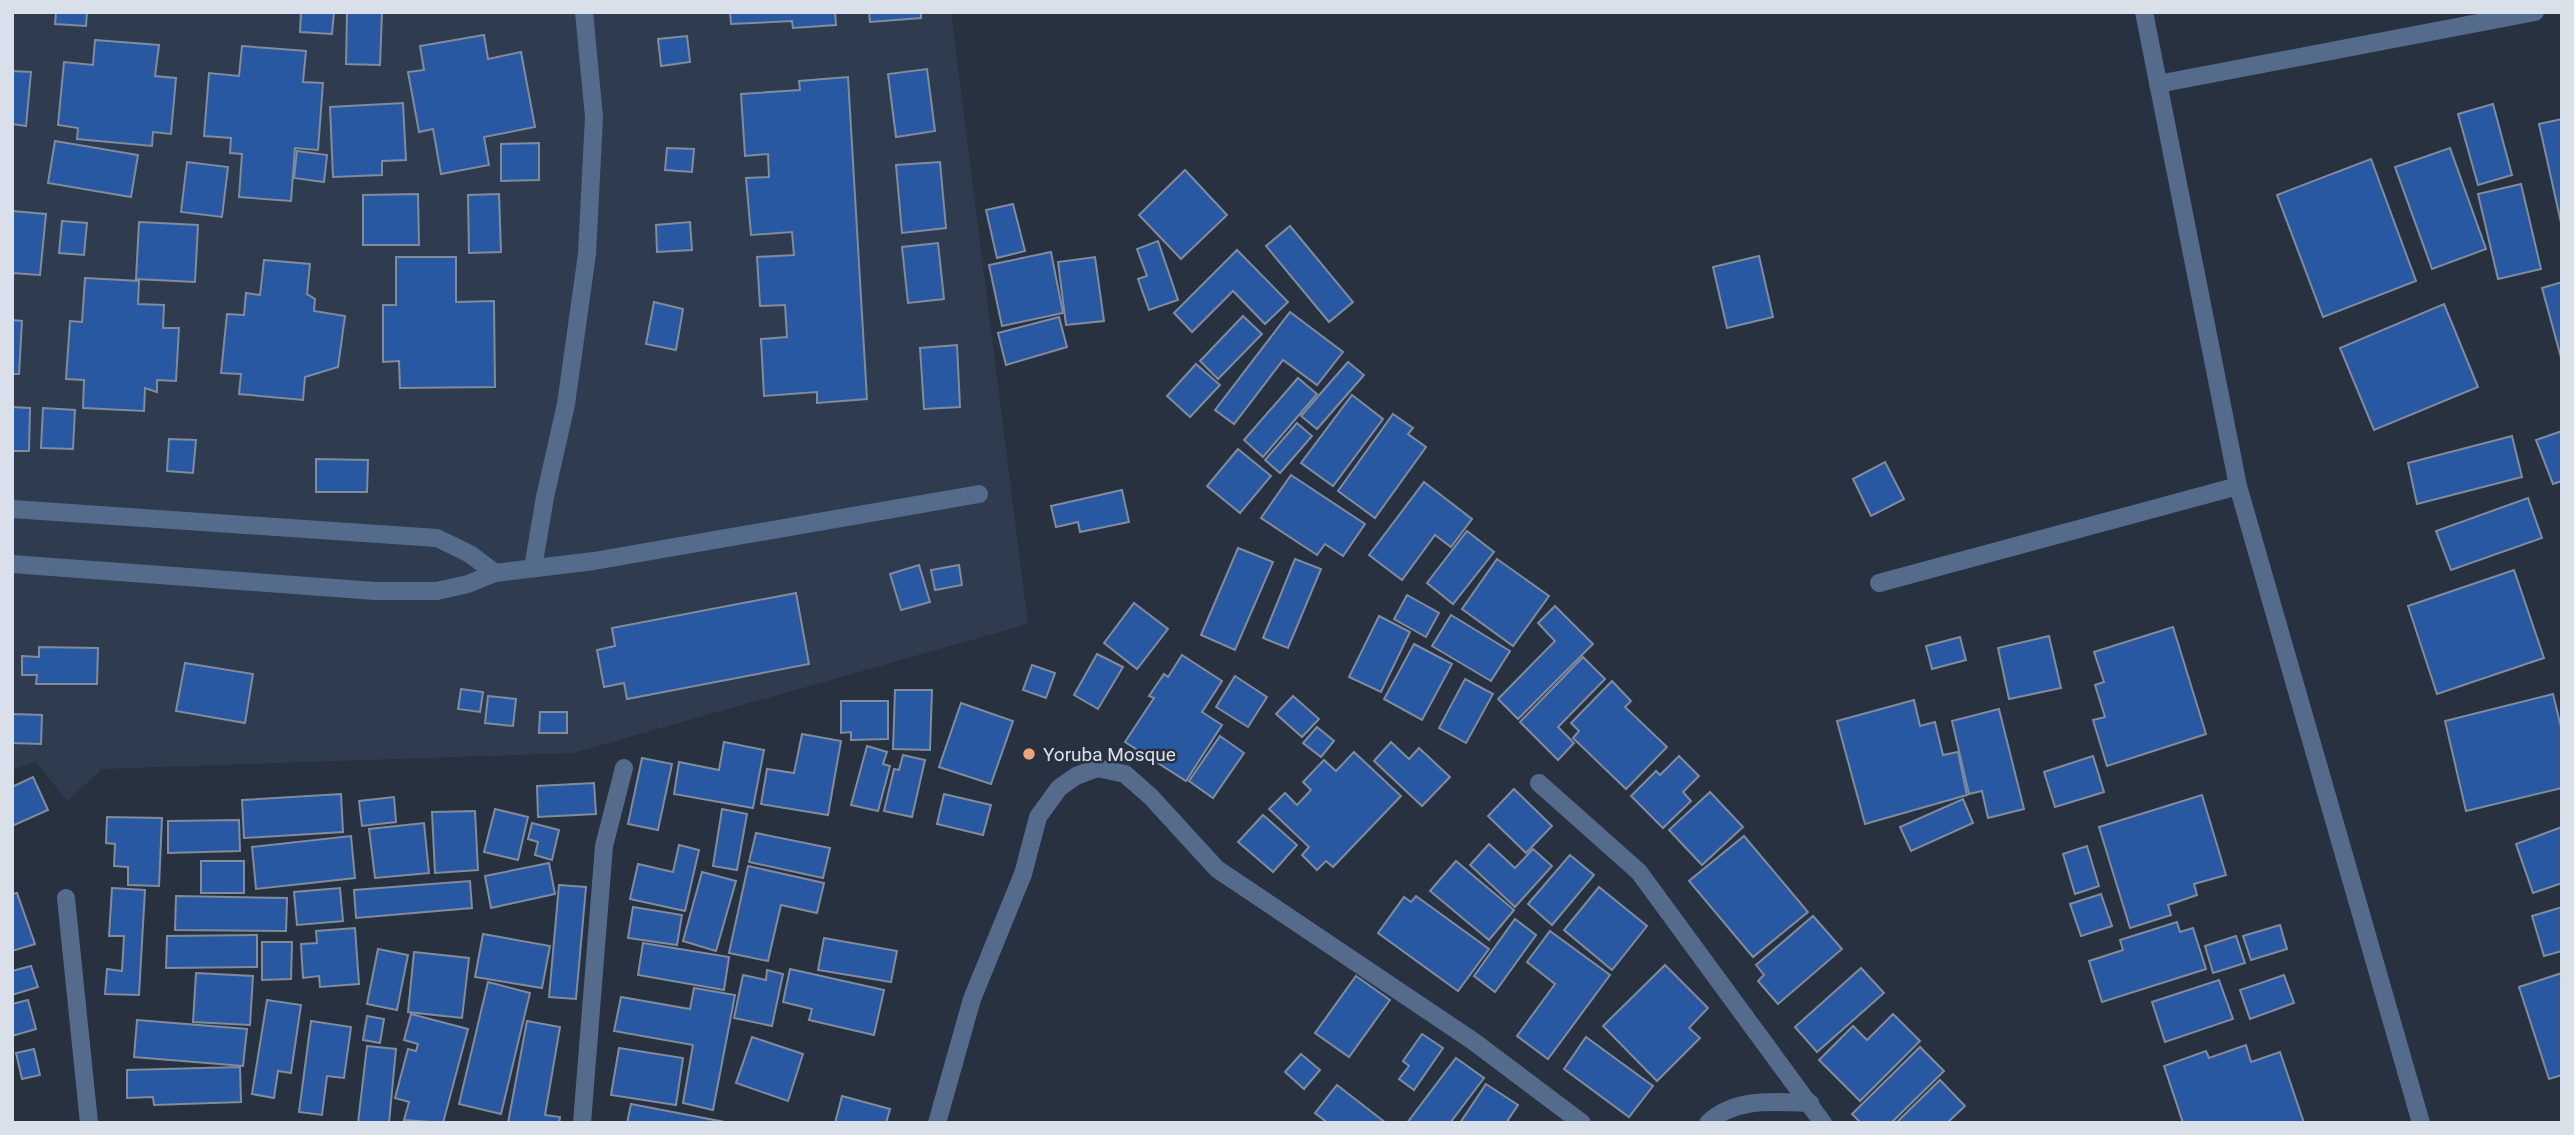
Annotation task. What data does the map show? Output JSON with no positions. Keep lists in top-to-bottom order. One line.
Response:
{"places":["Yoruba Mosque"]}
